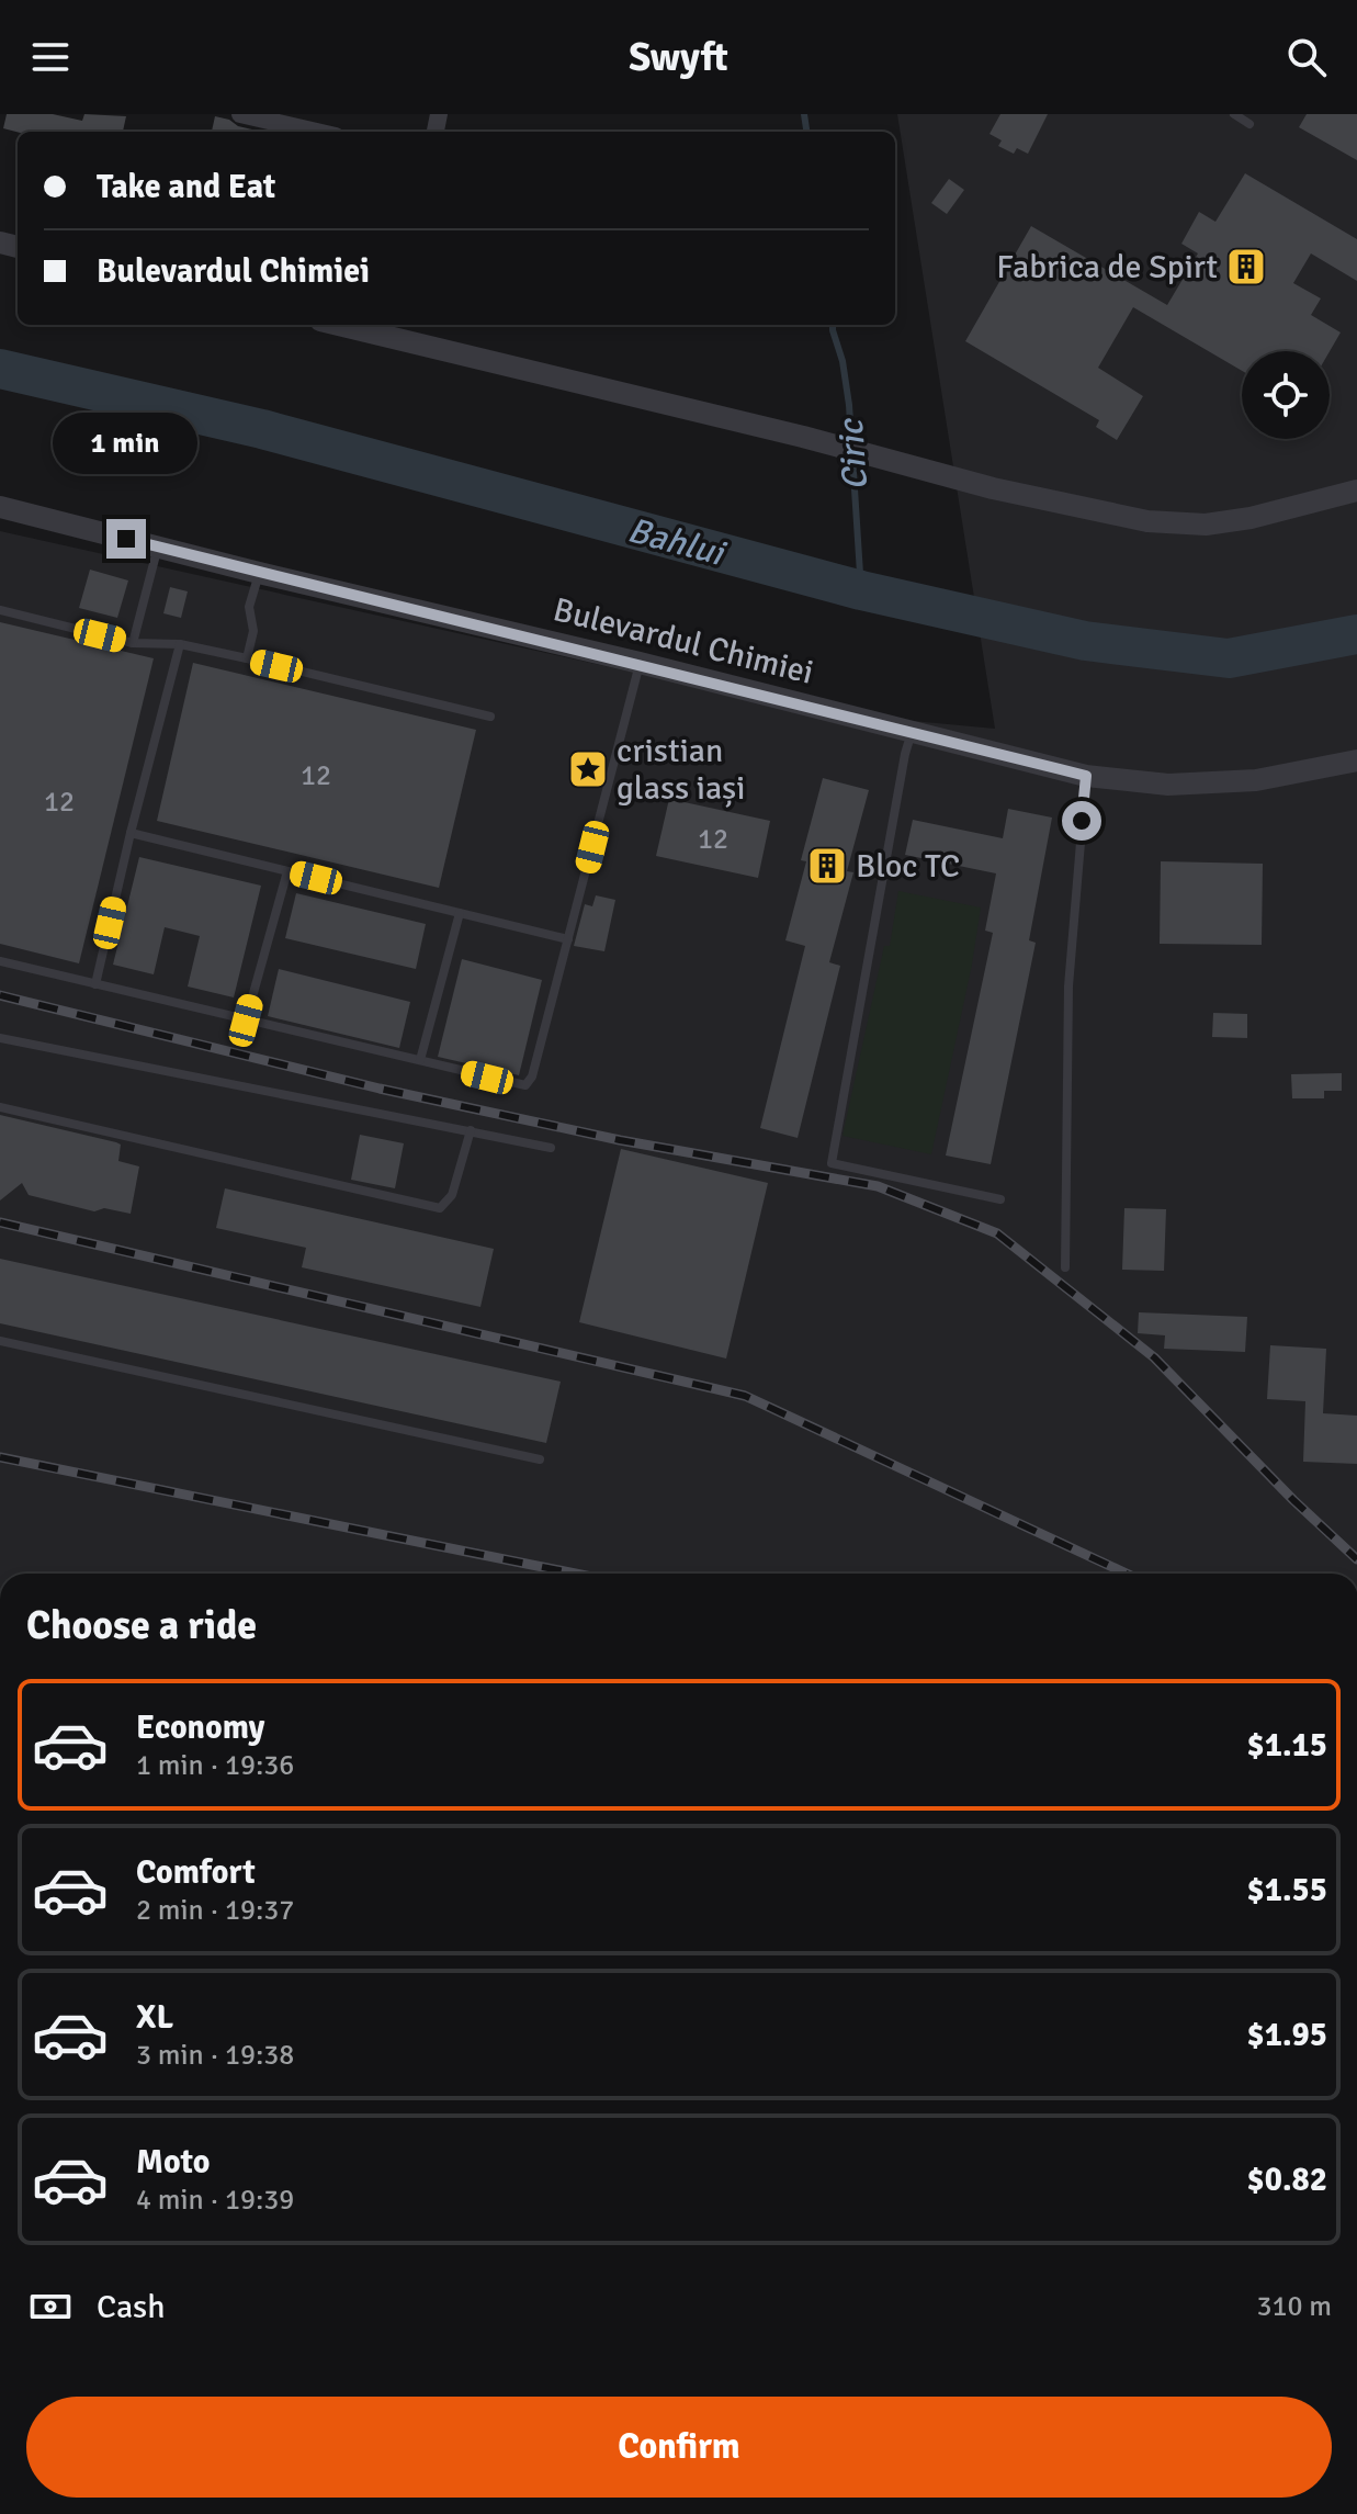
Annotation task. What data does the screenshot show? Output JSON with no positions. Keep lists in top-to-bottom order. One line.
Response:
{"streets":{"street":["Bulevardul Chimiei"]},"water":["Ciric","Bahlui"],"places":{"building":["Fabrica de Spirt","Bloc TC"],"place":["cristian glass iași"]},"house_numbers":["12","12","12"],"page":{"header":"Swyft","banner":["Take and Eat","Bulevardul Chimiei"],"bubble":"1 min","heading":"Choose a ride","list":[{"name":"Economy","note":"1 min · 19:36","value":"$1.15"},{"name":"Comfort","note":"2 min · 19:37","value":"$1.55"},{"name":"XL","note":"3 min · 19:38","value":"$1.95"},{"name":"Moto","note":"4 min · 19:39","value":"$0.82"}],"pay":["Cash","310 m"],"buttons":"Confirm"}}
